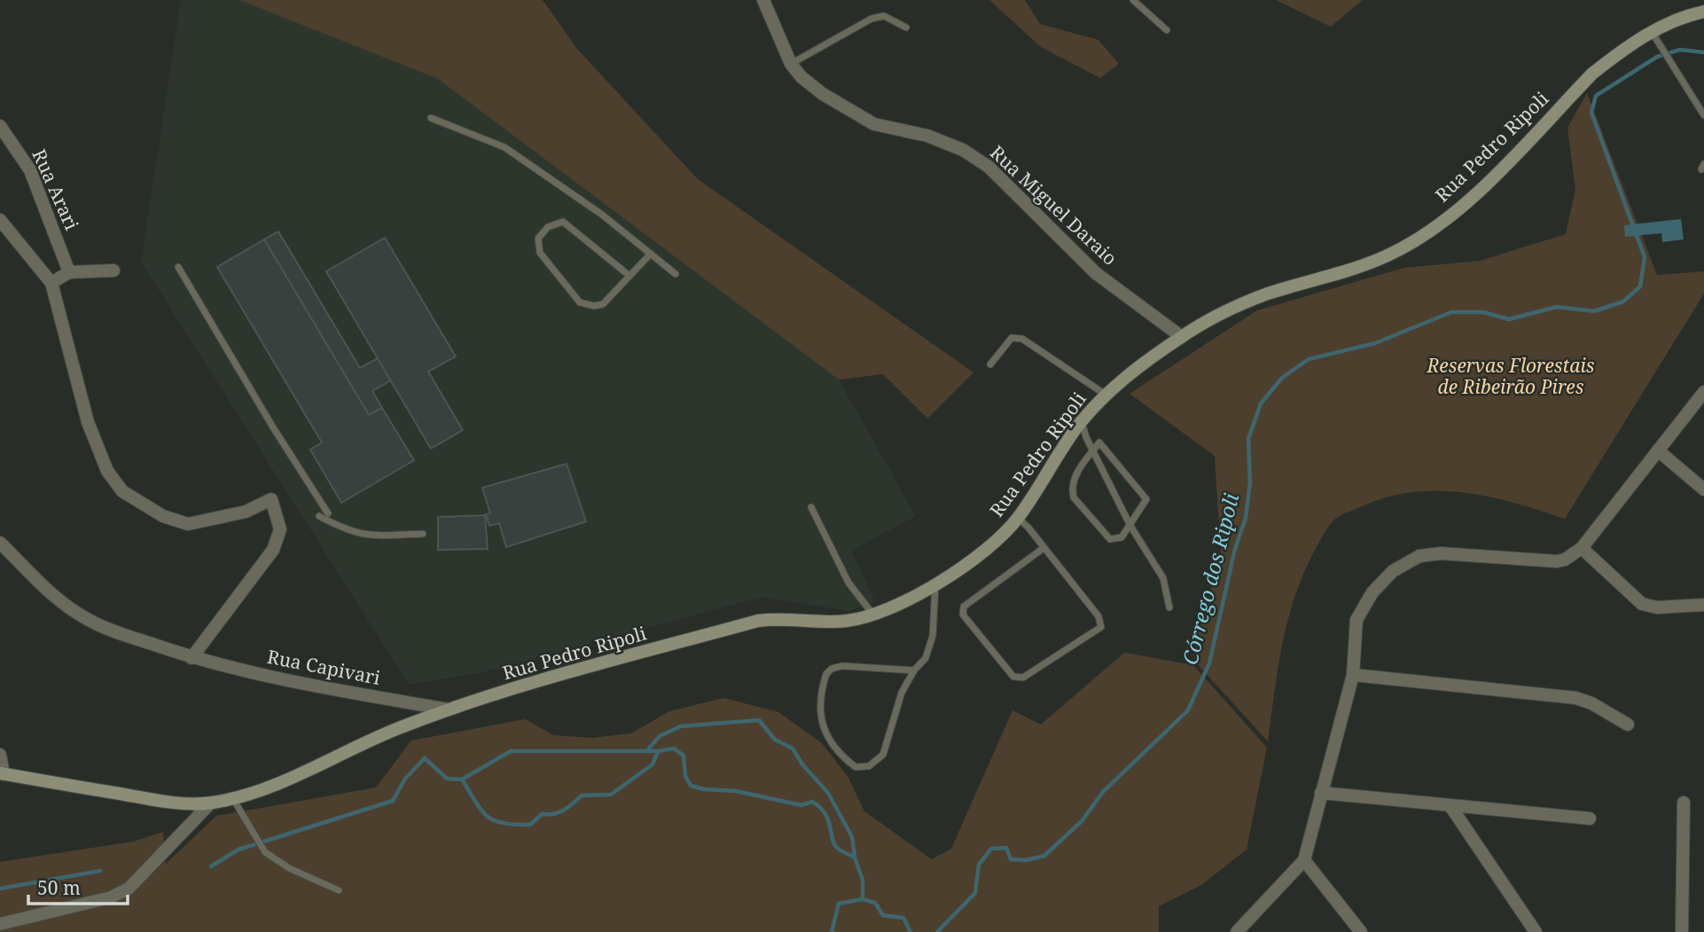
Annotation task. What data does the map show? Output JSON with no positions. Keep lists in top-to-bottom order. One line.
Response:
{"streets":{"street":["Rua Pedro Ripoli","Rua Arari","Rua Miguel Daraio","Rua Capivari"]},"crossings":[["Rua Pedro Ripoli","Rua Miguel Daraio"],["Rua Pedro Ripoli","Rua Capivari"]],"water":["Córrego dos Ripoli"],"parks":["Reservas Florestais de Ribeirão Pires"],"scale_bar":"50 m"}
